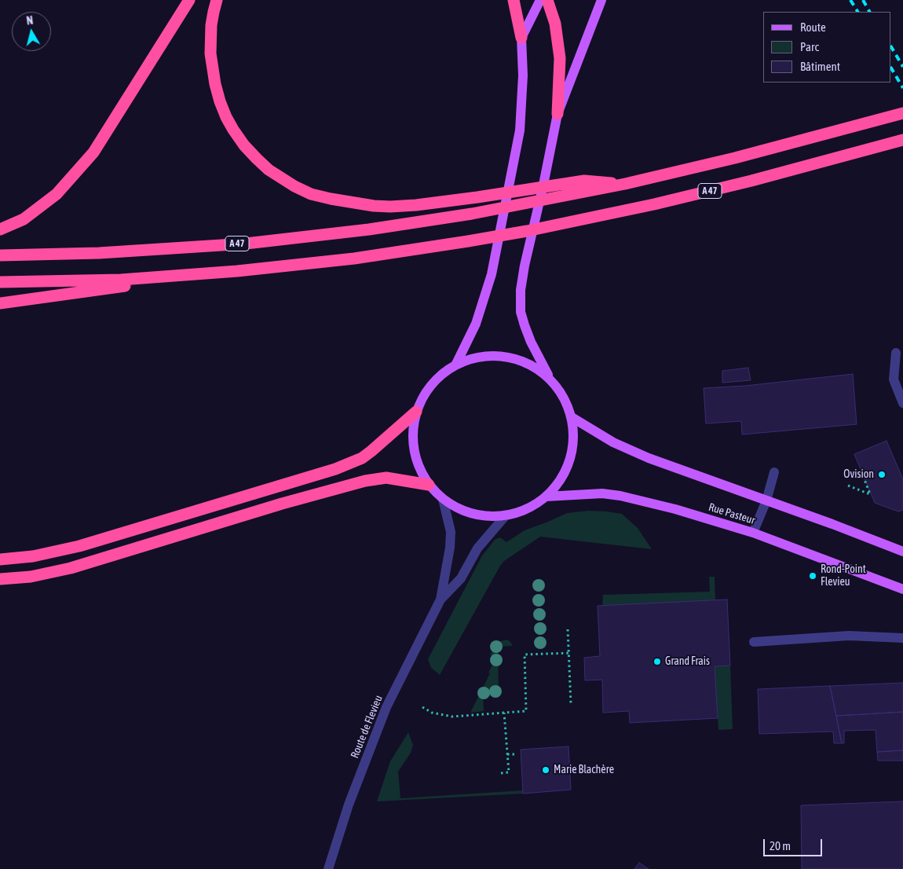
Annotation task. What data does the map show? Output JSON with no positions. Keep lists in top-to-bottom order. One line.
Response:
{"streets":{"highway":["A 47"],"main road":["Rue Pasteur"],"street":["Route de Flevieu"]},"places":["Ovision","Rond-Point Flevieu","Grand Frais","Marie Blachère"],"legend":["Route","Parc","Bâtiment"],"scale_bar":"20 m","north":"top"}
